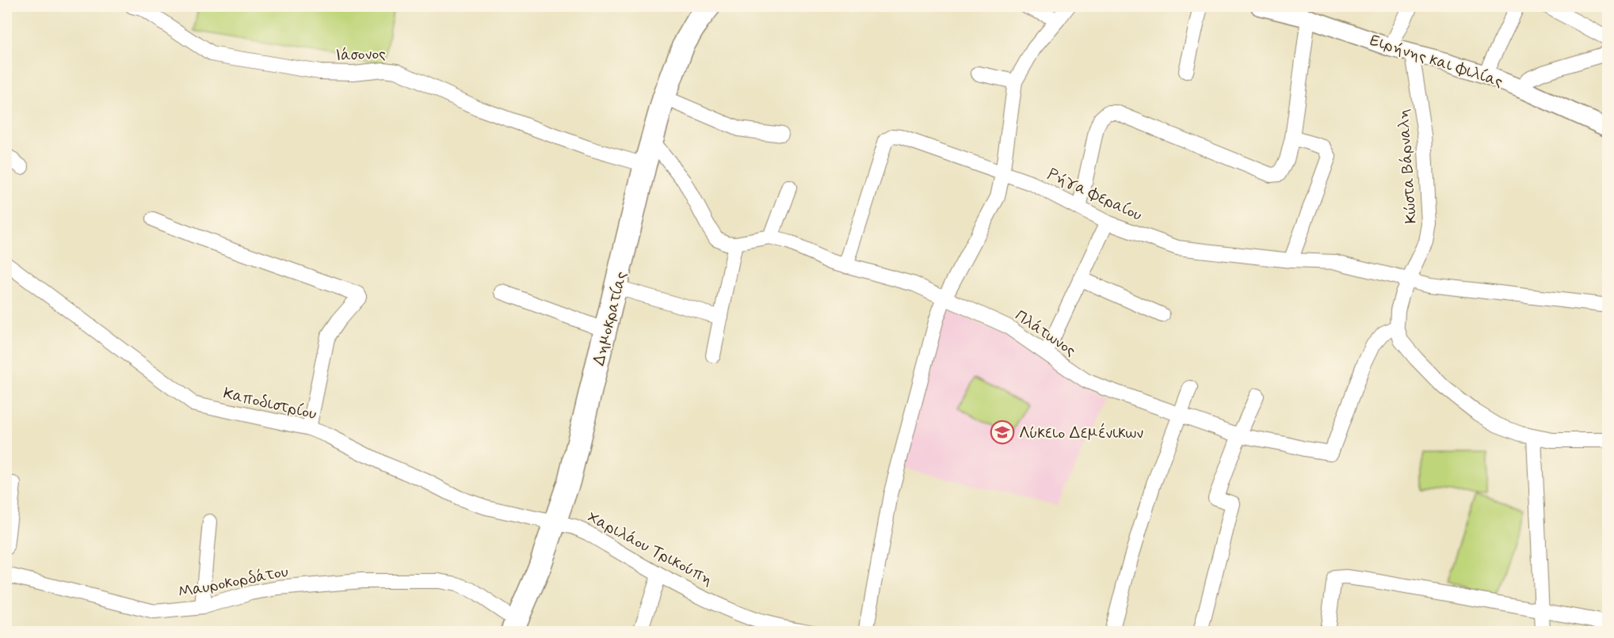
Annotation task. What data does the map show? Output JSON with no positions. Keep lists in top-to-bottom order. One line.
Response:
{"streets":{"main road":["Δημοκρατίας"],"street":["Ιάσονος","Ειρήνης και Φιλίας","Κώστα Βάρναλη","Ρήγα Φεραίου","Πλάτωνος","Καποδιστρίου","Χαριλάου Τρικούπη","Μαυροκορδάτου"]},"crossings":[["Ιάσονος","Δημοκρατίας"],["Ειρήνης και Φιλίας","Κώστα Βάρναλη"],["Κώστα Βάρναλη","Ρήγα Φεραίου"],["Κώστα Βάρναλη","Πλάτωνος"],["Ρήγα Φεραίου","Πλάτωνος"],["Δημοκρατίας","Καποδιστρίου"],["Δημοκρατίας","Χαριλάου Τρικούπη"],["Δημοκρατίας","Μαυροκορδάτου"],["Καποδιστρίου","Χαριλάου Τρικούπη"]],"places":{"school or university":["Λύκειο Δεμένικων"]}}
